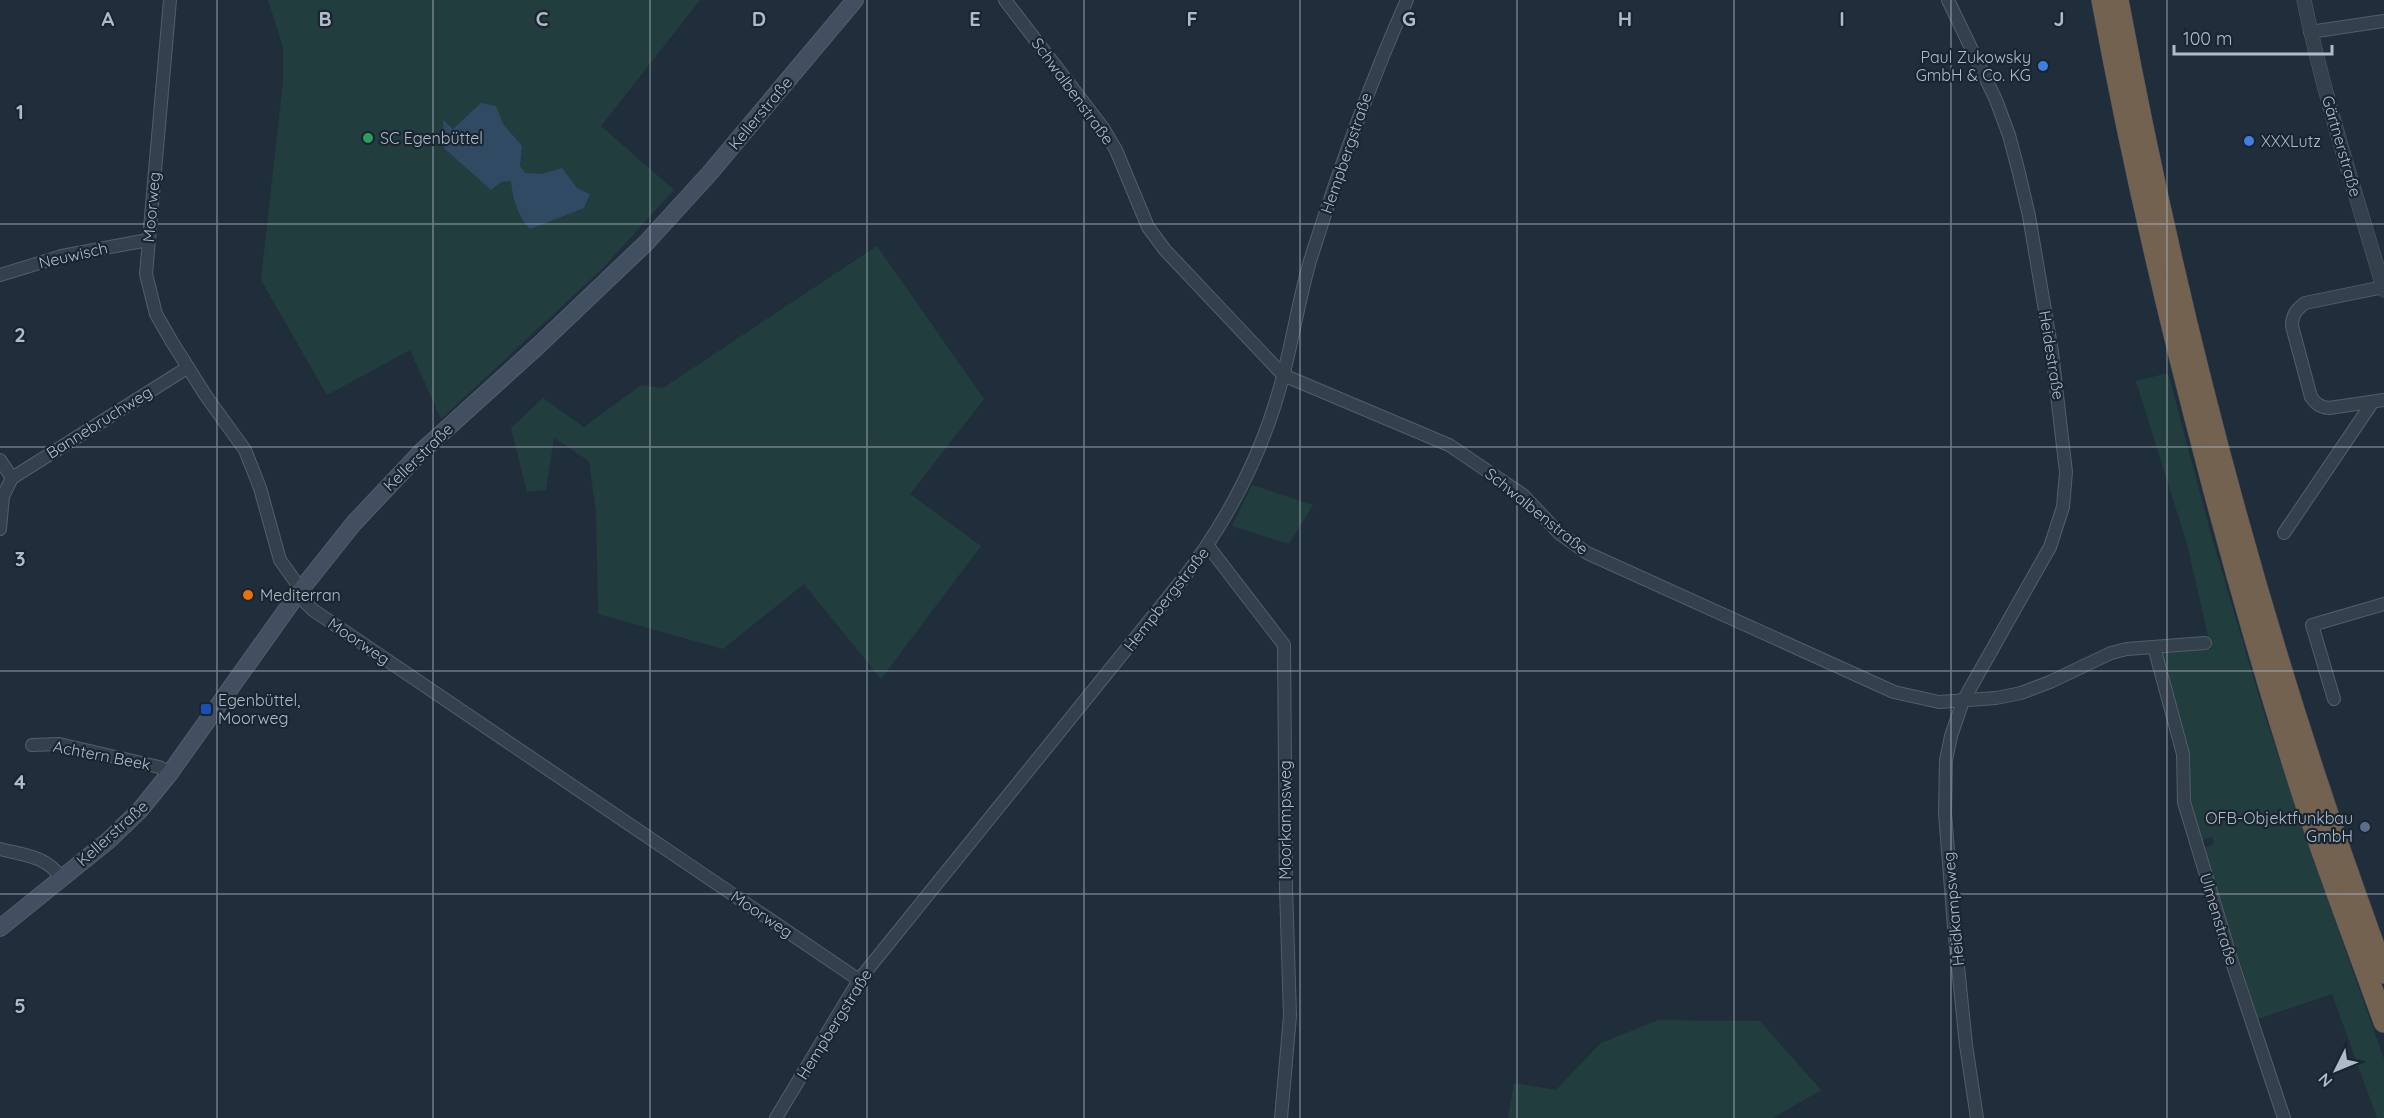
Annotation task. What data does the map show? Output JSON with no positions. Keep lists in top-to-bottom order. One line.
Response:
{"streets":{"main road":["Kellerstraße"],"street":["Schwalbenstraße","Gärtnerstraße","Hempbergstraße","Moorweg","Neuwisch","Heidestraße","Bannebruchweg","Achtern Beek","Moorkampsweg","Heidkampsweg","Ulmenstraße"]},"crossings":[["Schwalbenstraße","Hempbergstraße"],["Schwalbenstraße","Heidestraße"],["Schwalbenstraße","Heidkampsweg"],["Schwalbenstraße","Ulmenstraße"],["Kellerstraße","Moorweg"],["Kellerstraße","Achtern Beek"],["Hempbergstraße","Moorweg"],["Hempbergstraße","Moorkampsweg"],["Moorweg","Neuwisch"],["Moorweg","Bannebruchweg"],["Heidestraße","Heidkampsweg"]],"places":{"other":["Paul Zukowsky GmbH & Co. KG","SC Egenbüttel","XXXLutz","Mediterran","OFB-Objektfunkbau GmbH"],"transit":["Egenbüttel, Moorweg"]},"scale_bar":"100 m","north":"bottom left","grid":{"columns":["A","B","C","D","E","F","G","H","I","J"],"rows":["1","2","3","4","5"]}}
